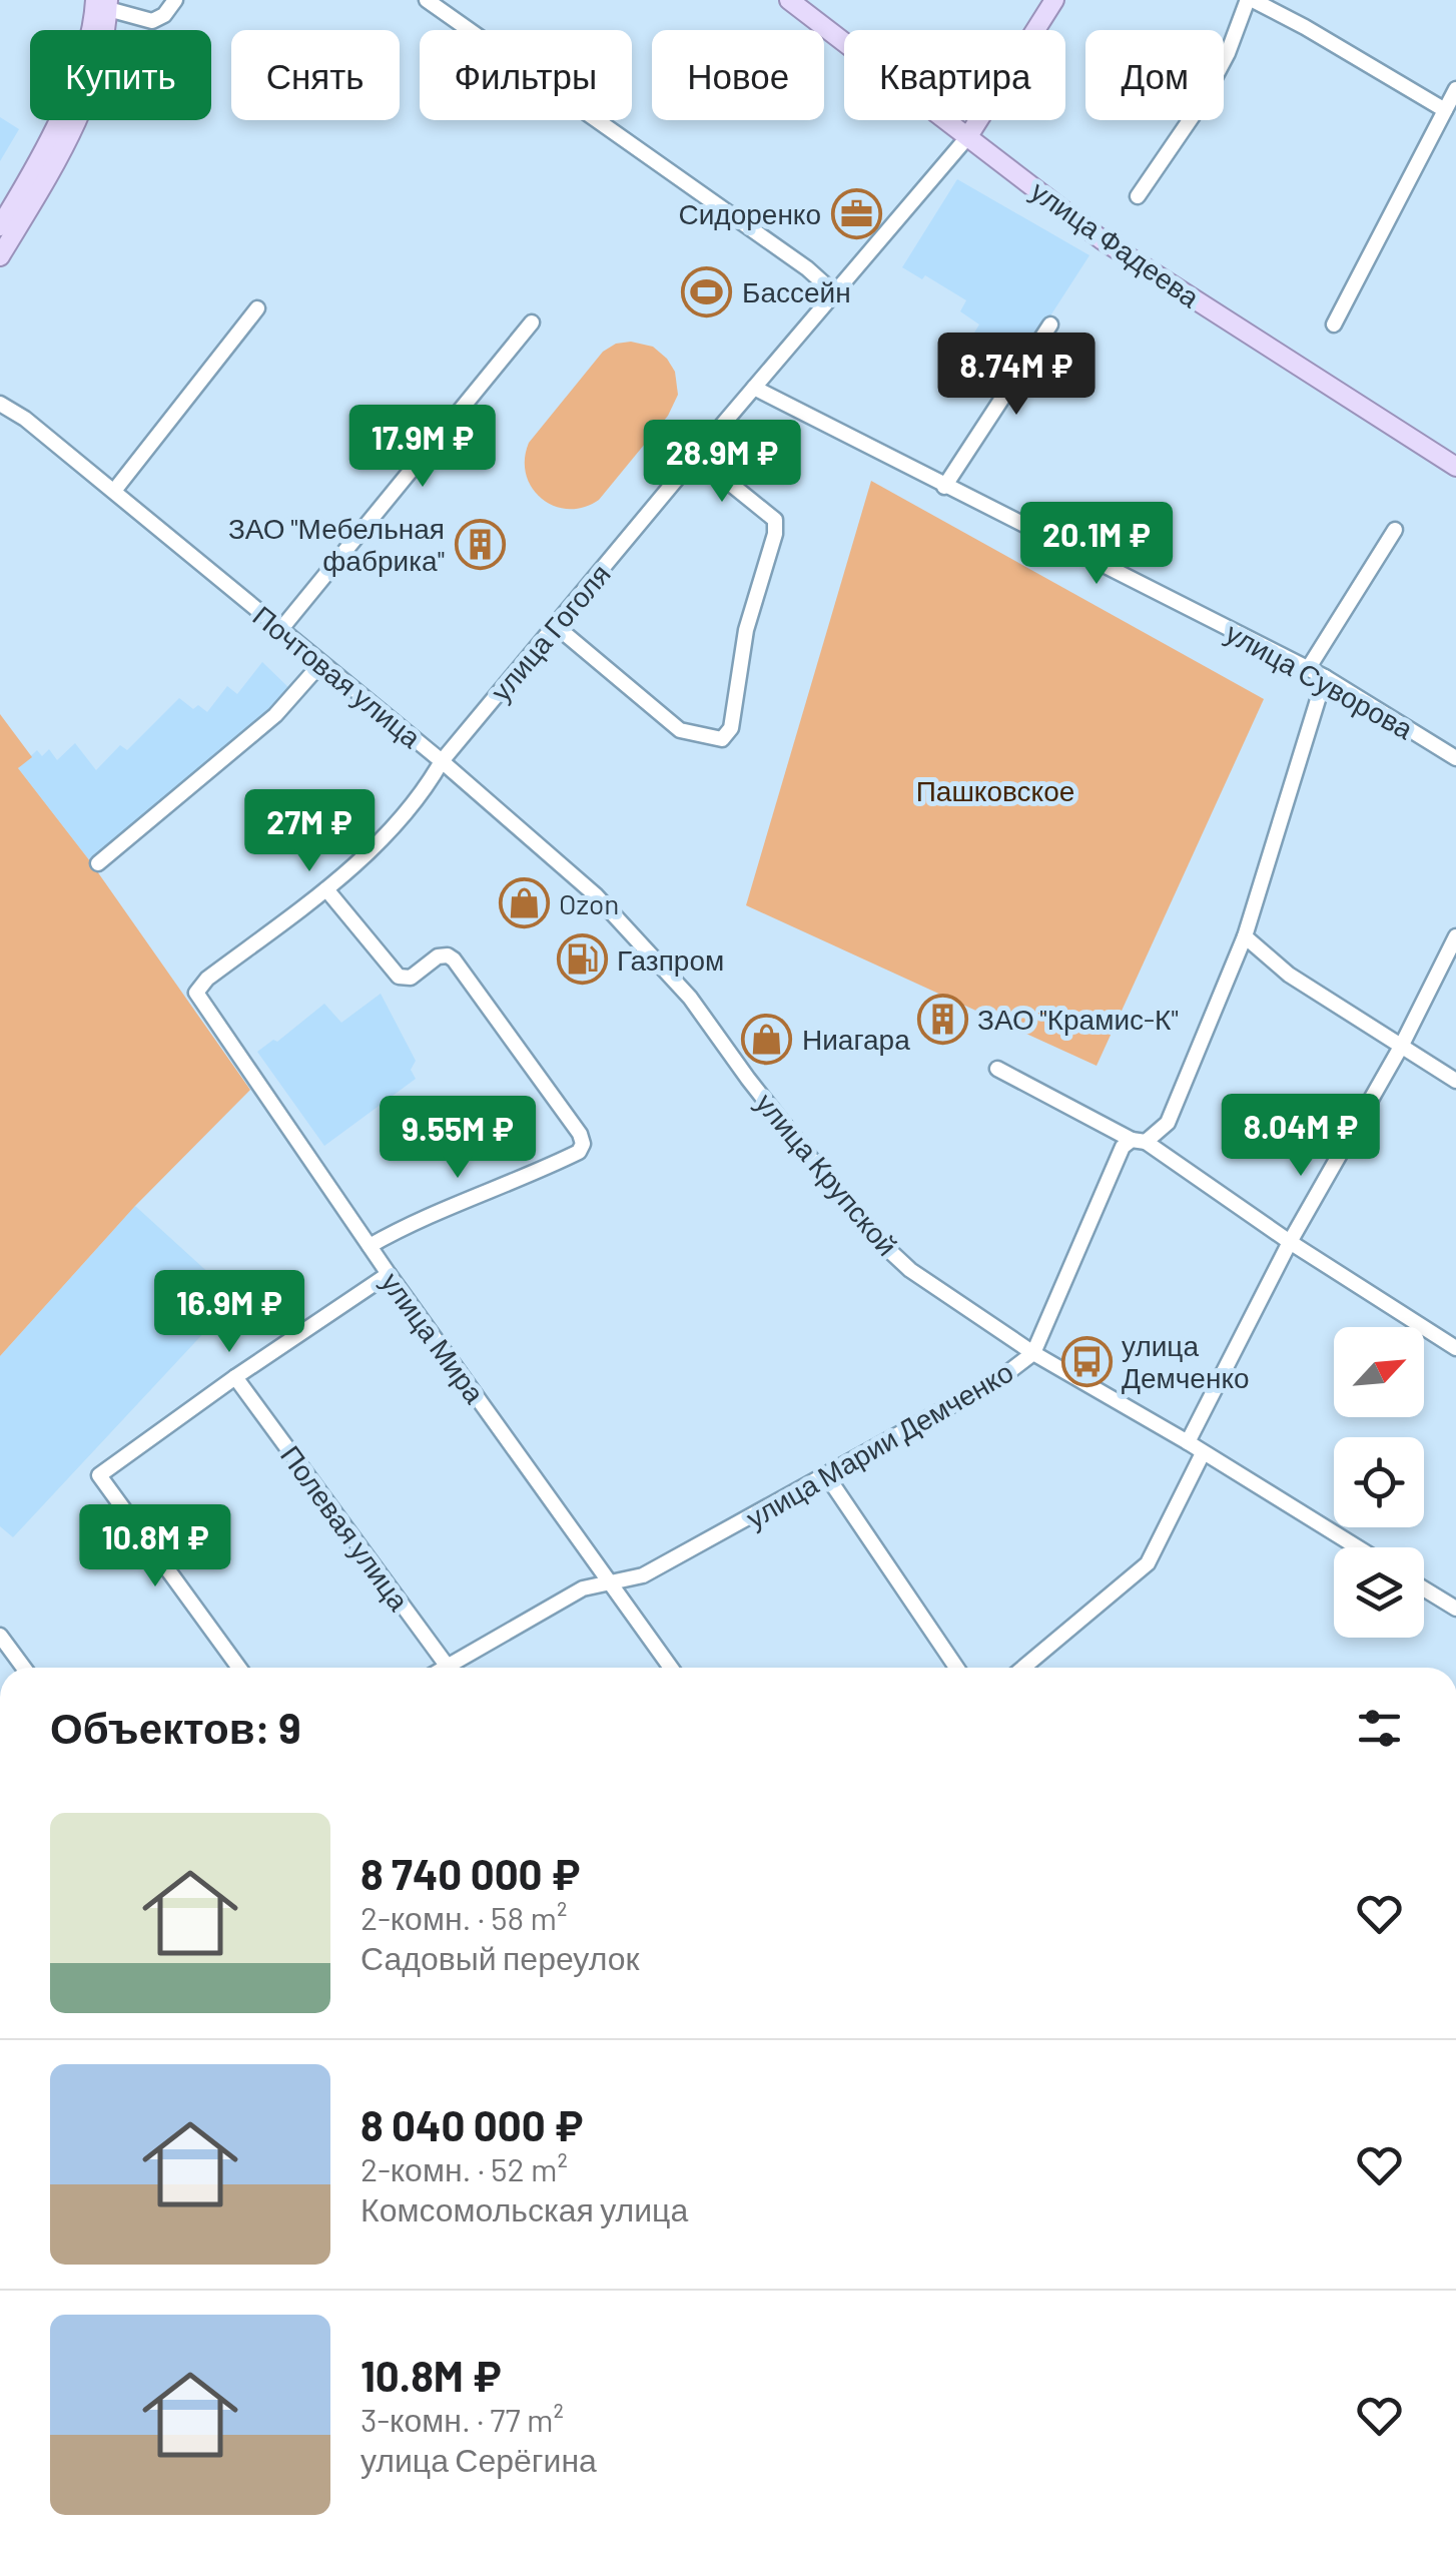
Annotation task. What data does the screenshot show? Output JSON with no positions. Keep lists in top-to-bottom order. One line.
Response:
{"streets":{"main road":["улица Фадеева","улица Гоголя"],"street":["Почтовая улица","улица Суворова","улица Крупской","улица Мира","улица Марии Демченко","Полевая улица"]},"crossings":[["улица Фадеева","улица Гоголя"],["улица Гоголя","Почтовая улица"],["улица Гоголя","улица Суворова"],["улица Гоголя","улица Крупской"],["улица Гоголя","улица Мира"],["Почтовая улица","улица Крупской"],["улица Суворова","улица Марии Демченко"],["улица Крупской","улица Марии Демченко"],["улица Мира","улица Марии Демченко"]],"parks":["Пашковское"],"places":{"office":["Сидоренко"],"sports":["Бассейн"],"building":["ЗАО \"Мебельная фабрика\"","ЗАО \"Крамис-К\""],"shop":["Ozon","Ниагара"],"fuel station":["Газпром"],"bus stop":["улица Демченко"]},"north":"top right","page":{"chip":["Купить","Снять","Фильтры","Новое","Квартира","Дом"],"price":["8.74M ₽","17.9M ₽","28.9M ₽","20.1M ₽","27M ₽","8.04M ₽","9.55M ₽","16.9M ₽","10.8M ₽"],"heading":"Объектов: 9","list":[{"name":"8 740 000 ₽","note":"2-комн. · 58 m² · Садовый переулок"},{"name":"8 040 000 ₽","note":"2-комн. · 52 m² · Комсомольская улица"},{"name":"10.8M ₽","note":"3-комн. · 77 m² · улица Серёгина"}]}}
